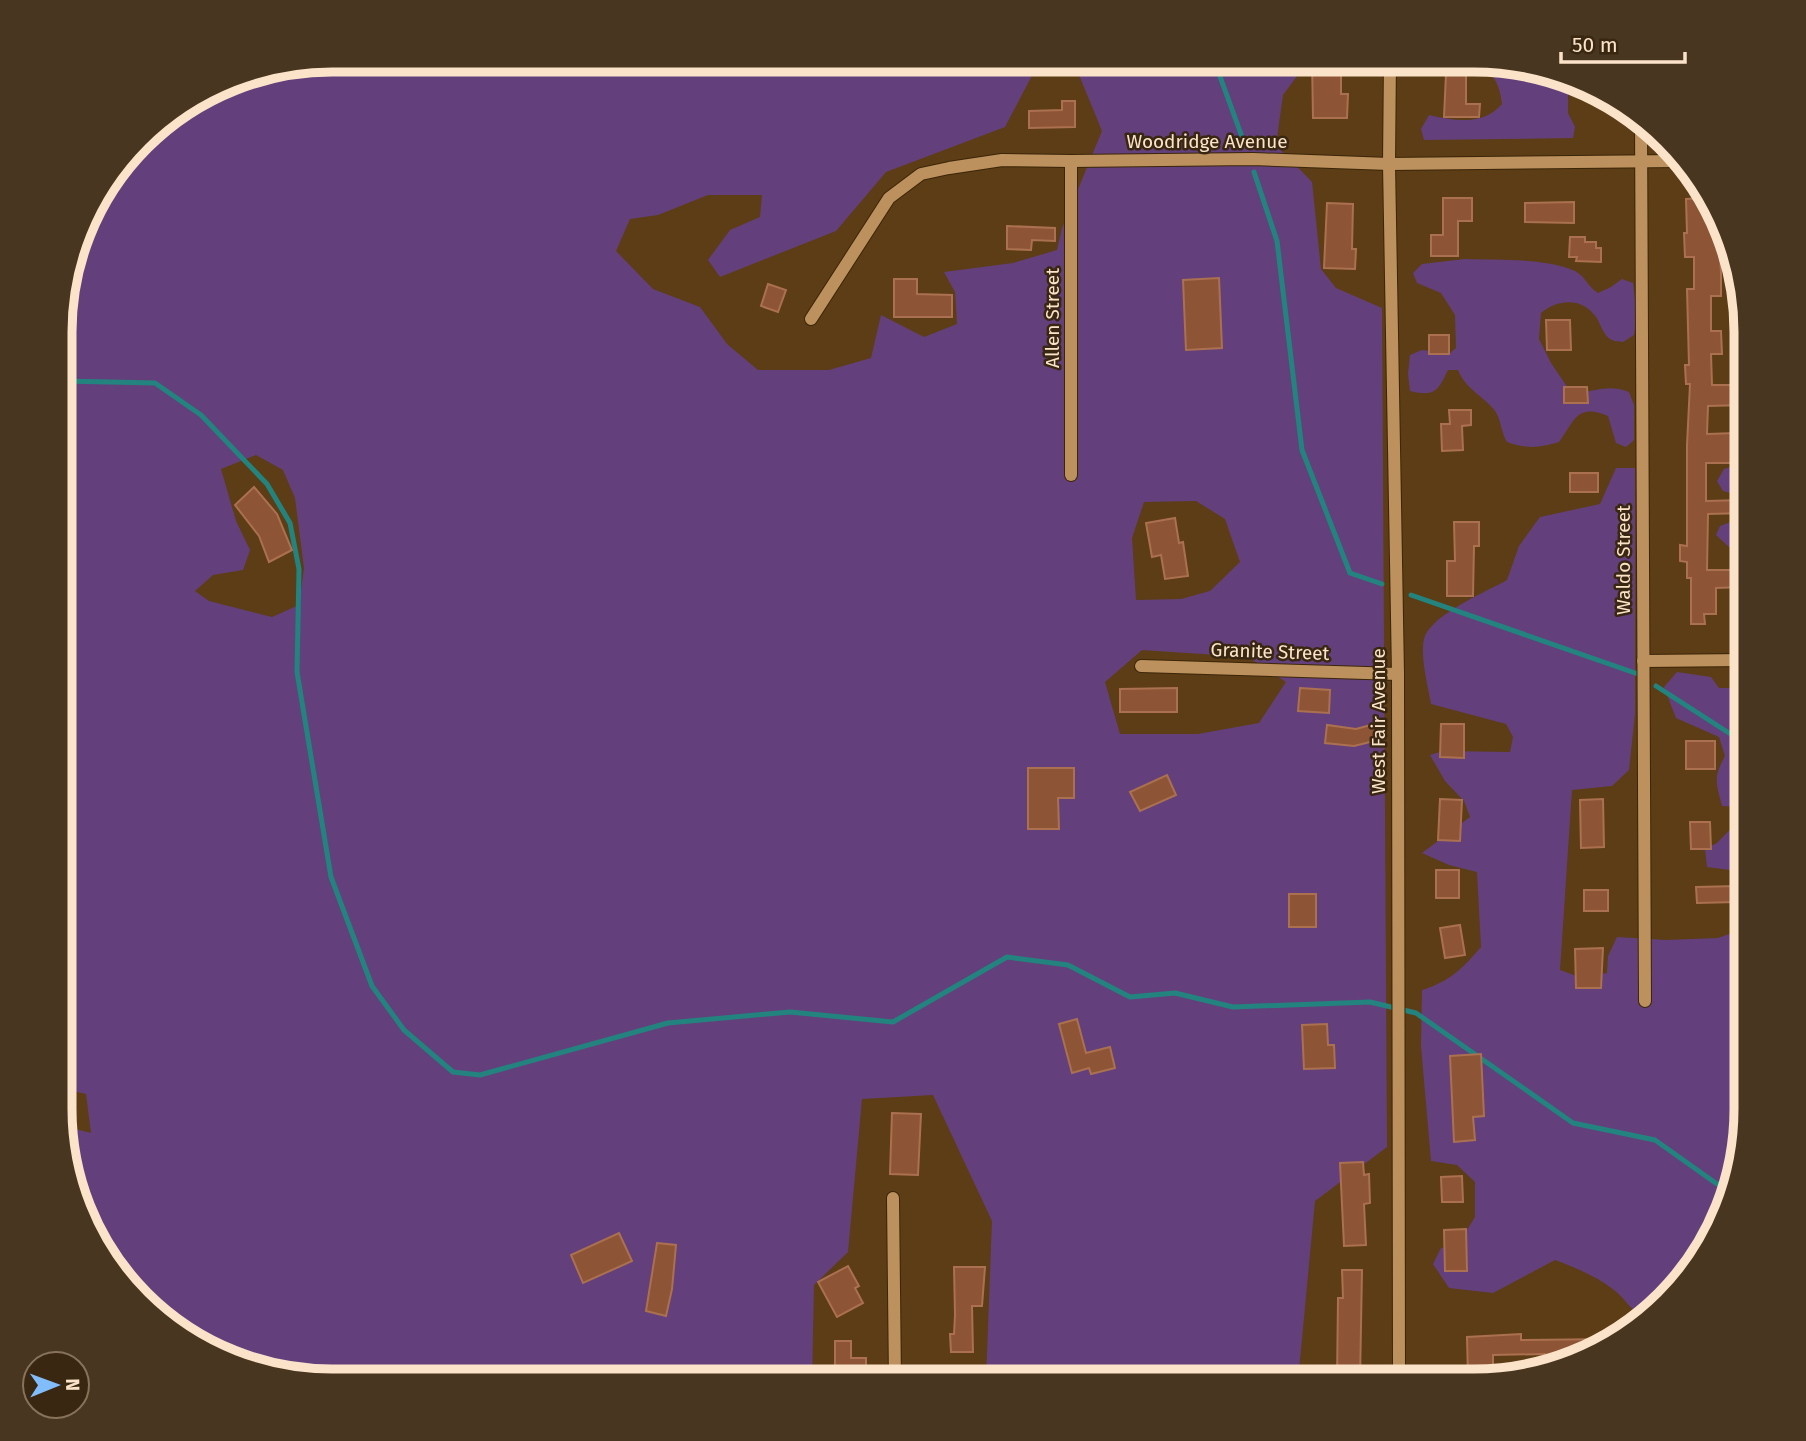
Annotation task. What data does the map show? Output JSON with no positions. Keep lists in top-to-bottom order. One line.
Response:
{"streets":{"street":["Woodridge Avenue","Allen Street","Waldo Street","Granite Street","West Fair Avenue"]},"crossings":[["Woodridge Avenue","Allen Street"],["Woodridge Avenue","Waldo Street"],["Woodridge Avenue","West Fair Avenue"],["Granite Street","West Fair Avenue"]],"scale_bar":"50 m","north":"right"}
